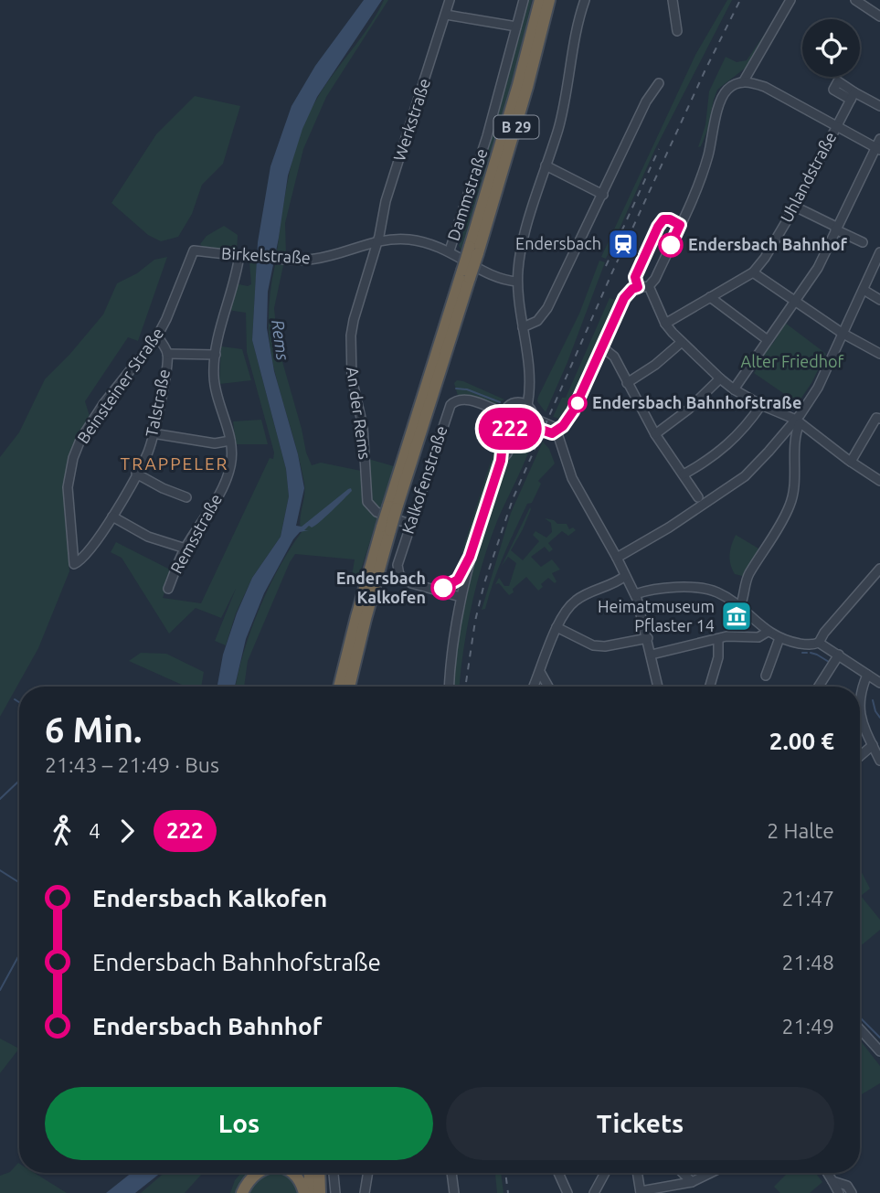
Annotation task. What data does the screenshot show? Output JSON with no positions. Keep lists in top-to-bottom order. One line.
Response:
{"streets":{"highway":["B 29"],"street":["Werkstraße","Uhlandstraße","Dammstraße","Birkelstraße","Beinsteiner Straße","Talstraße","An der Rems","Kalkofenstraße","Remsstraße"]},"crossings":[["Werkstraße","Birkelstraße"],["Werkstraße","An der Rems"],["Dammstraße","Birkelstraße"],["Birkelstraße","Beinsteiner Straße"],["Birkelstraße","An der Rems"],["Birkelstraße","Remsstraße"],["Beinsteiner Straße","Talstraße"],["An der Rems","Kalkofenstraße"]],"districts":["TRAPPELER"],"water":["Rems"],"parks":["Alter Friedhof"],"places":{"station":["Endersbach"],"other":["Endersbach Bahnhof","Endersbach Bahnhofstraße","Endersbach Kalkofen"],"museum":["Heimatmuseum Pflaster 14"]},"lines":["bus line 222"],"page":{"on_map":"222","heading":["6 Min.","21:43 – 21:49 · Bus","2.00 €"],"legs":["4","222","2 Halte"],"list":[{"name":"Endersbach Kalkofen","value":"21:47"},{"name":"Endersbach Bahnhofstraße","value":"21:48"},{"name":"Endersbach Bahnhof","value":"21:49"}],"buttons":["Los","Tickets"]}}
